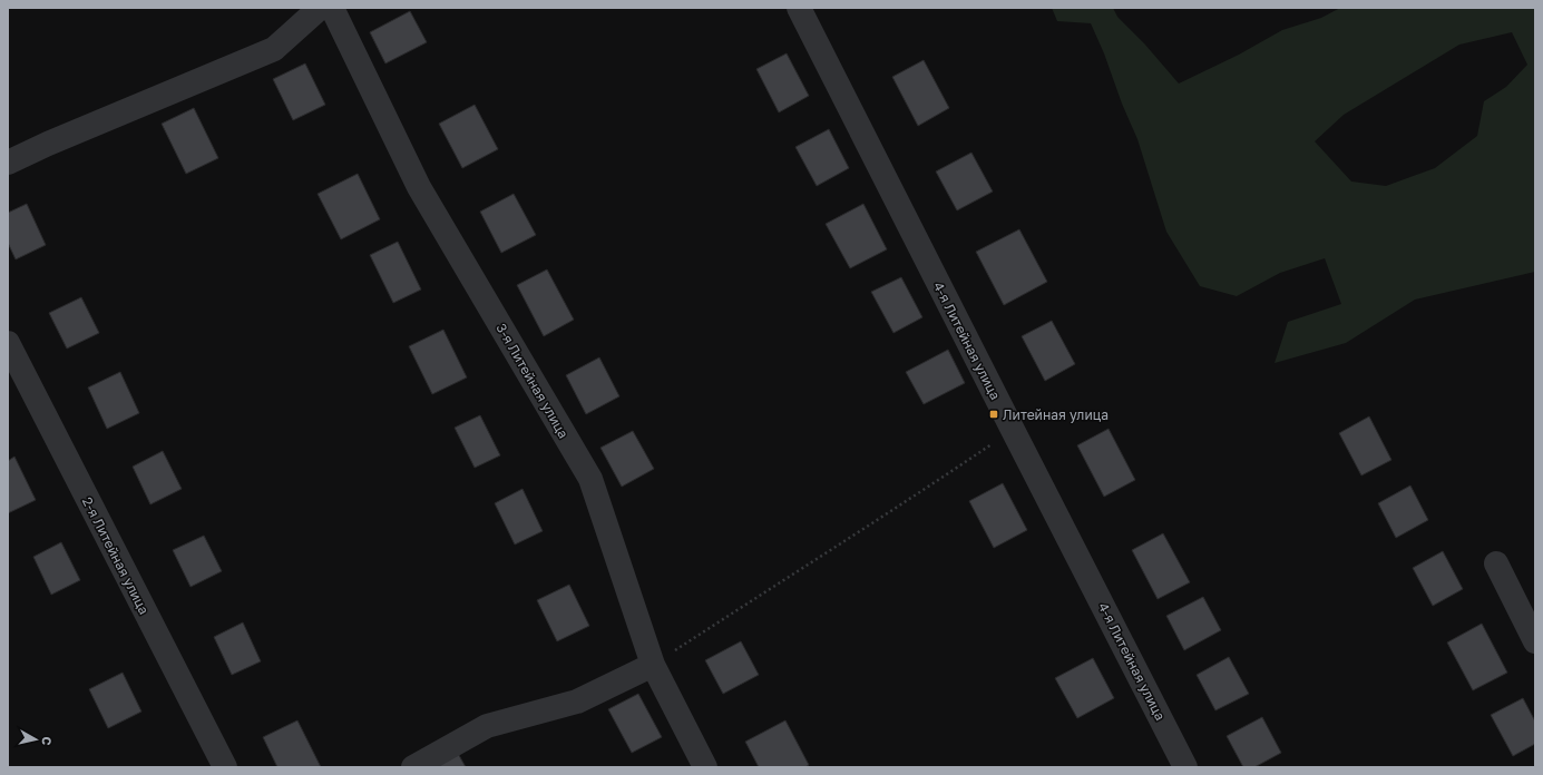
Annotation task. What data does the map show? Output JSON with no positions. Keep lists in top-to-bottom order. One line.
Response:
{"streets":{"street":["4-я Литейная улица","3-я Литейная улица","2-я Литейная улица"]},"places":{"transit":["Литейная улица"]},"north":"right"}
